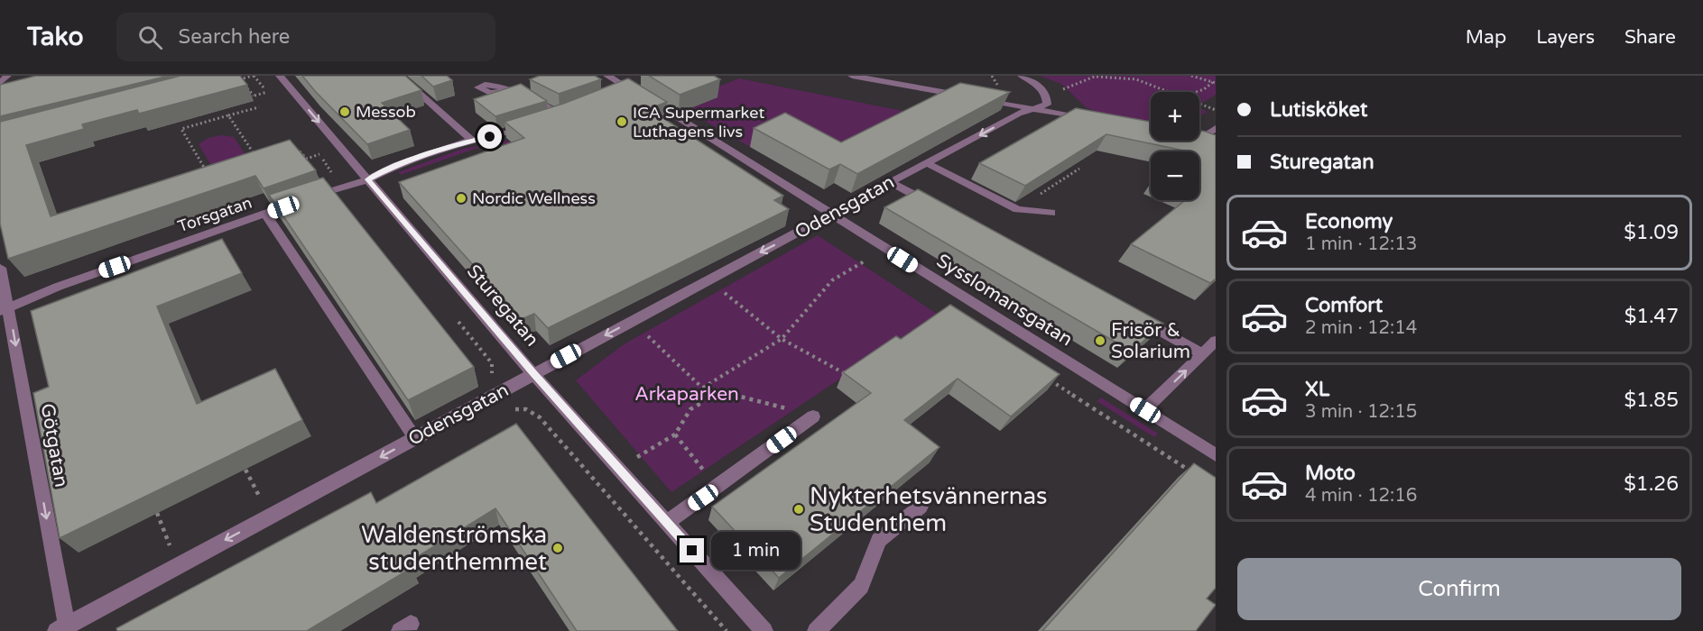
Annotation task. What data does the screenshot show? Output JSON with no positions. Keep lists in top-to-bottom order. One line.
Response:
{"streets":{"street":["Odensgatan","Torsgatan","Sysslomansgatan","Sturegatan","Götgatan"]},"crossings":[["Odensgatan","Sysslomansgatan"],["Odensgatan","Sturegatan"],["Odensgatan","Götgatan"],["Torsgatan","Sturegatan"],["Torsgatan","Götgatan"]],"one_way":["Odensgatan","Götgatan"],"parks":["Arkaparken"],"places":["Messob","ICA Supermarket Luthagens livs","Nordic Wellness","Frisör & Solarium","Nykterhetsvännernas Studenthem","Waldenströmska studenthemmet"],"page":{"header":"Tako","search":"Search here","nav":["Map","Layers","Share"],"banner":["Lutisköket","Sturegatan"],"map_buttons":["+","−"],"list":[{"name":"Economy","note":"1 min · 12:13","value":"$1.09"},{"name":"Comfort","note":"2 min · 12:14","value":"$1.47"},{"name":"XL","note":"3 min · 12:15","value":"$1.85"},{"name":"Moto","note":"4 min · 12:16","value":"$1.26"}],"bubble":"1 min","buttons":"Confirm"}}
